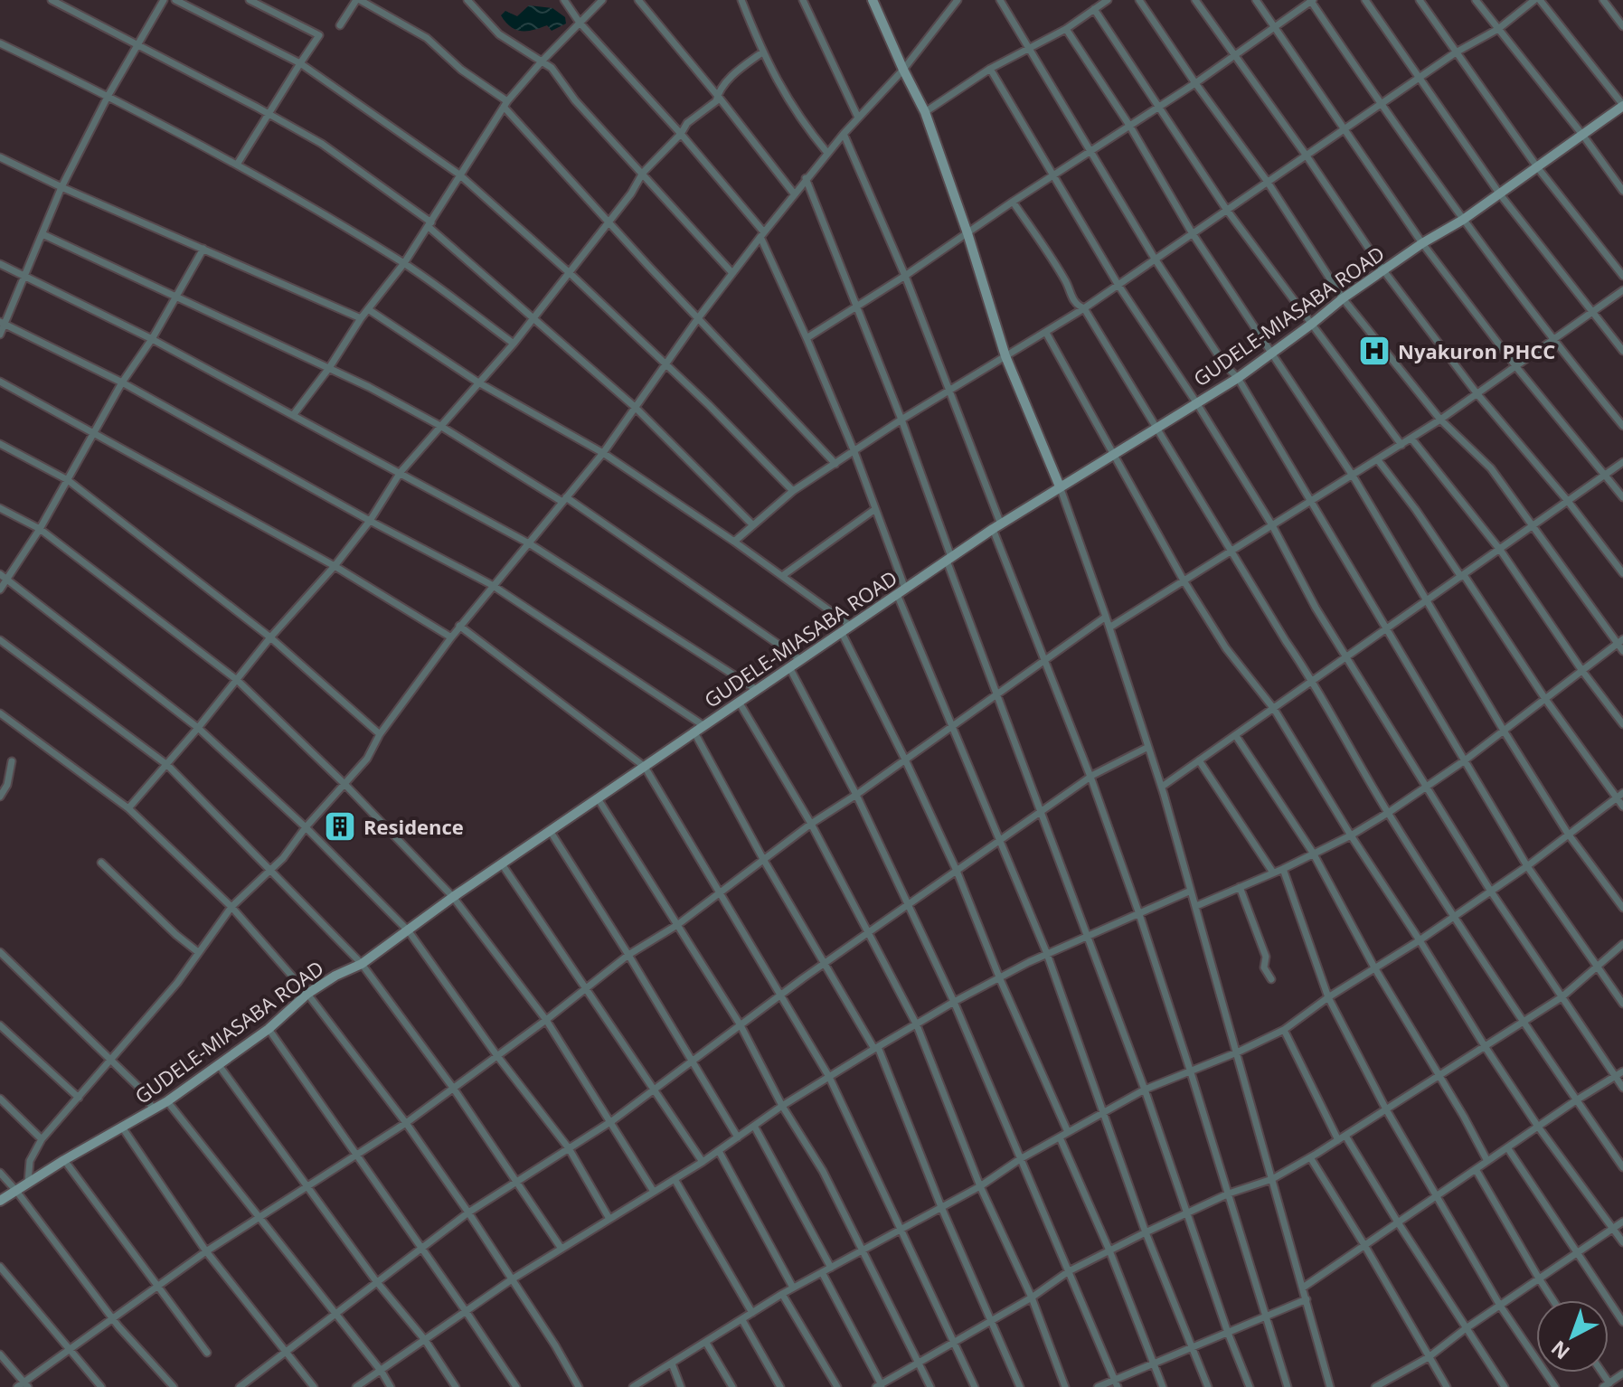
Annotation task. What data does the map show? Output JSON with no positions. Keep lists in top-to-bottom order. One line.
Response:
{"streets":{"street":["GUDELE-MIASABA ROAD"]},"places":{"hospital":["Nyakuron PHCC"],"building":["Residence"]},"north":"bottom left"}
